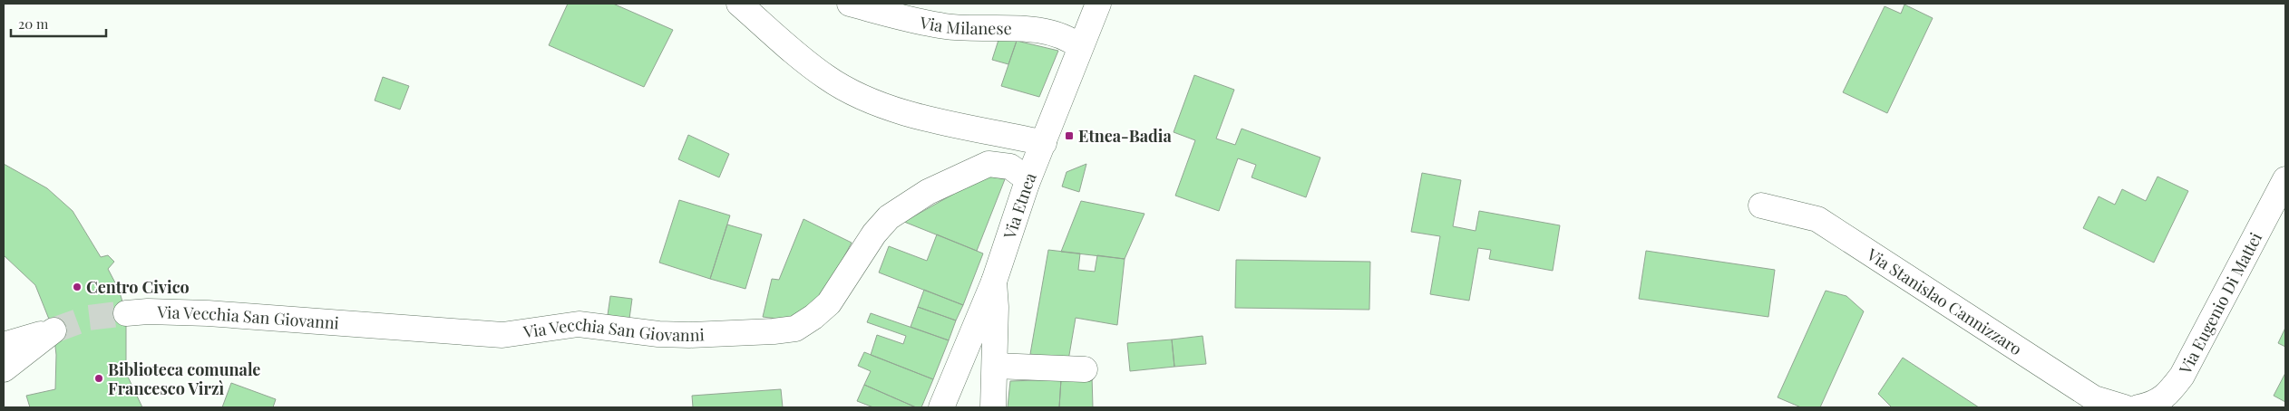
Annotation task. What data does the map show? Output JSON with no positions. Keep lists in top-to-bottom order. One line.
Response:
{"streets":{"street":["Via Milanese","Via Etnea","Via Stanislao Cannizzaro","Via Eugenio Di Mattei","Via Vecchia San Giovanni"]},"crossings":[["Via Milanese","Via Etnea"]],"places":{"transit":["Etnea-Badia"],"other":["Centro Civico","Biblioteca comunale Francesco Virzì"]},"scale_bar":"20 m"}
